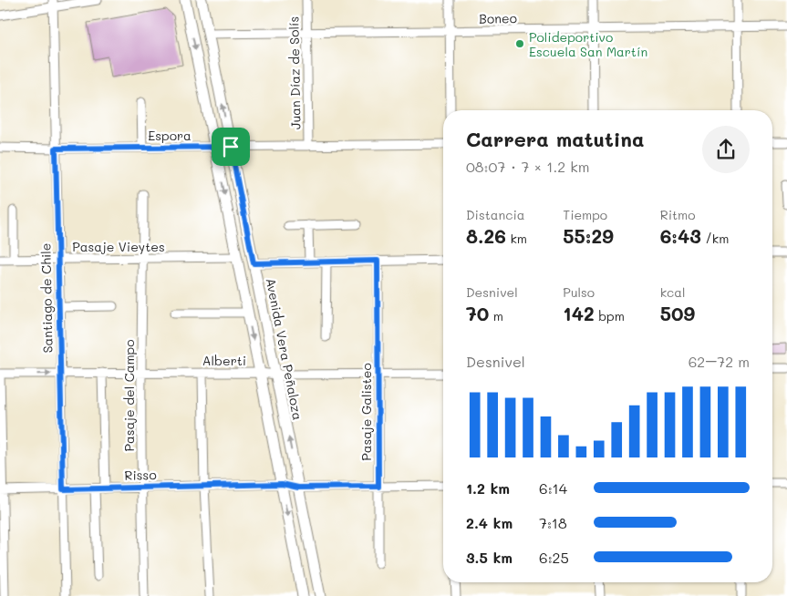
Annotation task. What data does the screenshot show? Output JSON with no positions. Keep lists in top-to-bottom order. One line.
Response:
{"streets":{"main road":["Avenida Vera Peñaloza"],"street":["Boneo","Juan Díaz de Solís","Espora","Pasaje Vieytes","Santiago de Chile","Alberti","Pasaje del Campo","Pasaje Galisteo","Risso"]},"crossings":[["Boneo","Juan Díaz de Solís"],["Boneo","Avenida Vera Peñaloza"],["Juan Díaz de Solís","Espora"],["Espora","Santiago de Chile"],["Espora","Avenida Vera Peñaloza"],["Pasaje Vieytes","Santiago de Chile"],["Pasaje Vieytes","Pasaje del Campo"],["Santiago de Chile","Alberti"],["Santiago de Chile","Risso"],["Avenida Vera Peñaloza","Alberti"],["Avenida Vera Peñaloza","Risso"],["Alberti","Pasaje del Campo"],["Alberti","Pasaje Galisteo"],["Pasaje del Campo","Risso"],["Pasaje Galisteo","Risso"]],"places":["Polideportivo Escuela San Martín"],"page":{"heading":["Carrera matutina","08:07 · 7 × 1.2 km"],"stats":[["Distancia","8.26 km"],["Tiempo","55:29"],["Ritmo","6:43 /km"],["Desnivel","70 m"],["Pulso","142 bpm"],["kcal","509"]],"chart":["Desnivel","62–72 m"],"list":[{"name":"1.2 km","note":"6:14"},{"name":"2.4 km","note":"7:18"},{"name":"3.5 km","note":"6:25"}]}}
